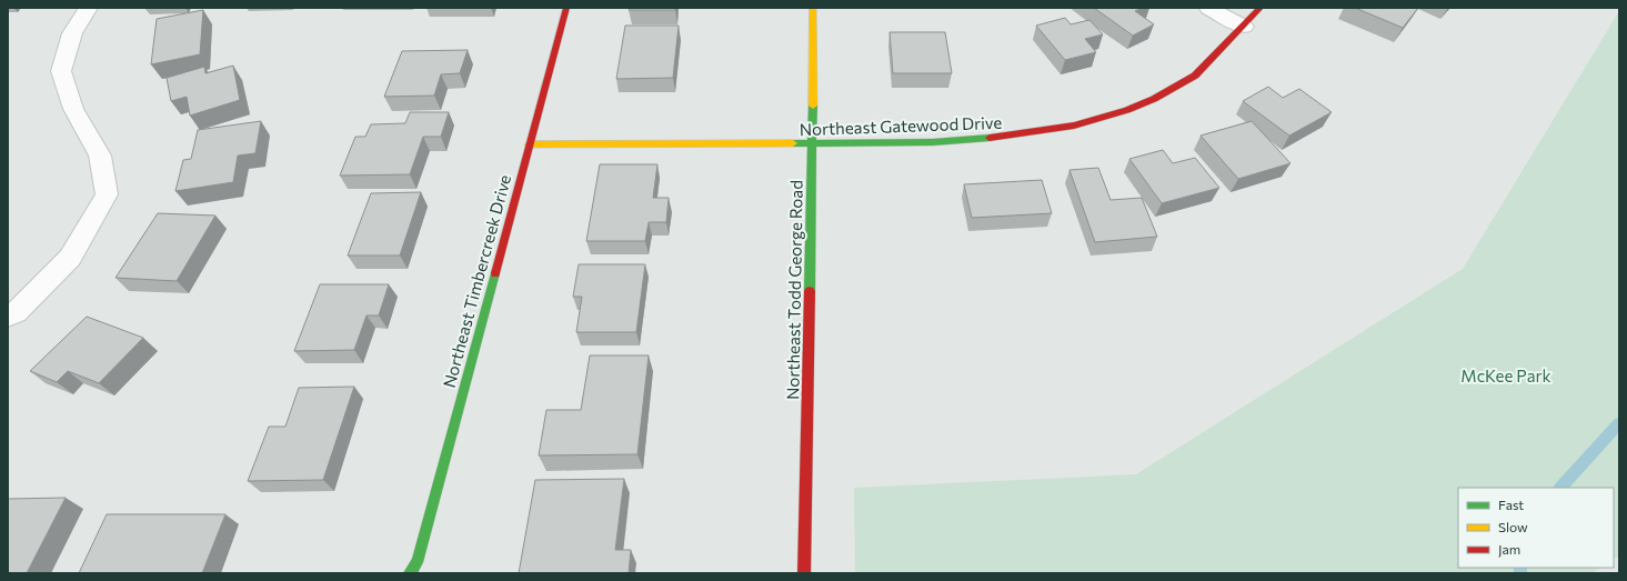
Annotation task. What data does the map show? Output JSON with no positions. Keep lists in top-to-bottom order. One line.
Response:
{"streets":{"street":["Northeast Gatewood Drive","Northeast Timbercreek Drive","Northeast Todd George Road"]},"crossings":[["Northeast Gatewood Drive","Northeast Timbercreek Drive"],["Northeast Gatewood Drive","Northeast Todd George Road"]],"parks":["McKee Park"],"legend":["Fast","Slow","Jam"]}
